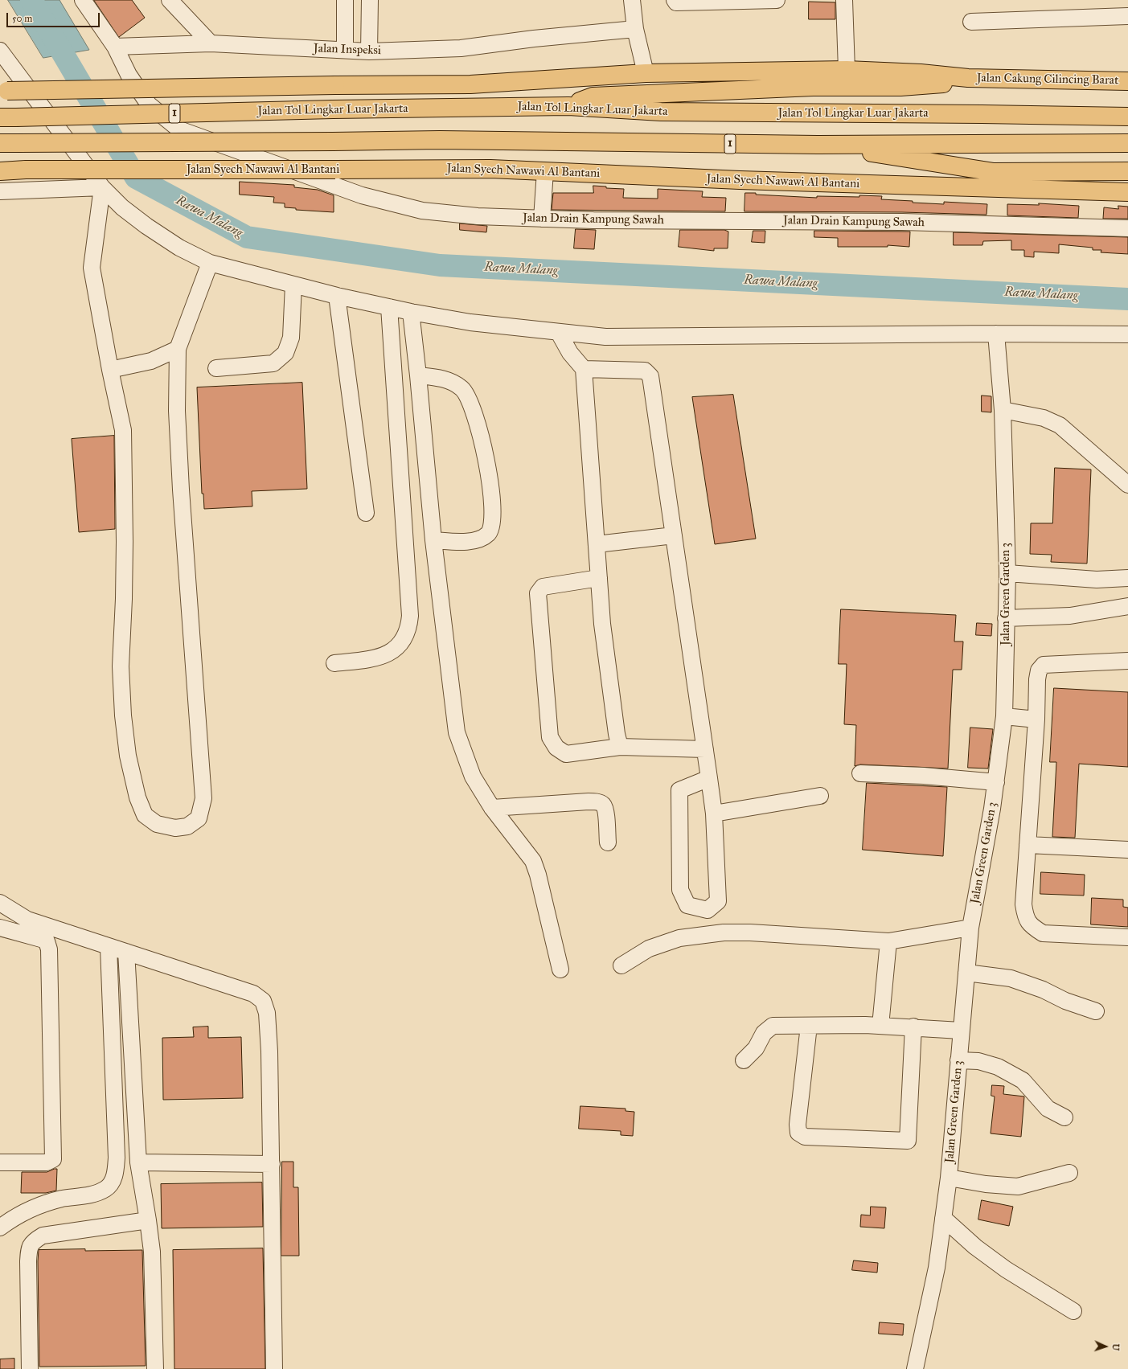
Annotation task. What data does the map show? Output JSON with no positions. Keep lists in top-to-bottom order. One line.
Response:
{"streets":{"highway":["Jalan Cakung Cilincing Barat","Jalan Tol Lingkar Luar Jakarta","1","Jalan Syech Nawawi Al Bantani"],"street":["Jalan Inspeksi","Jalan Drain Kampung Sawah","Jalan Green Garden 3"]},"crossings":[["Jalan Inspeksi","Jalan Drain Kampung Sawah"]],"water":["Rawa Malang"],"scale_bar":"50 m","north":"right"}
